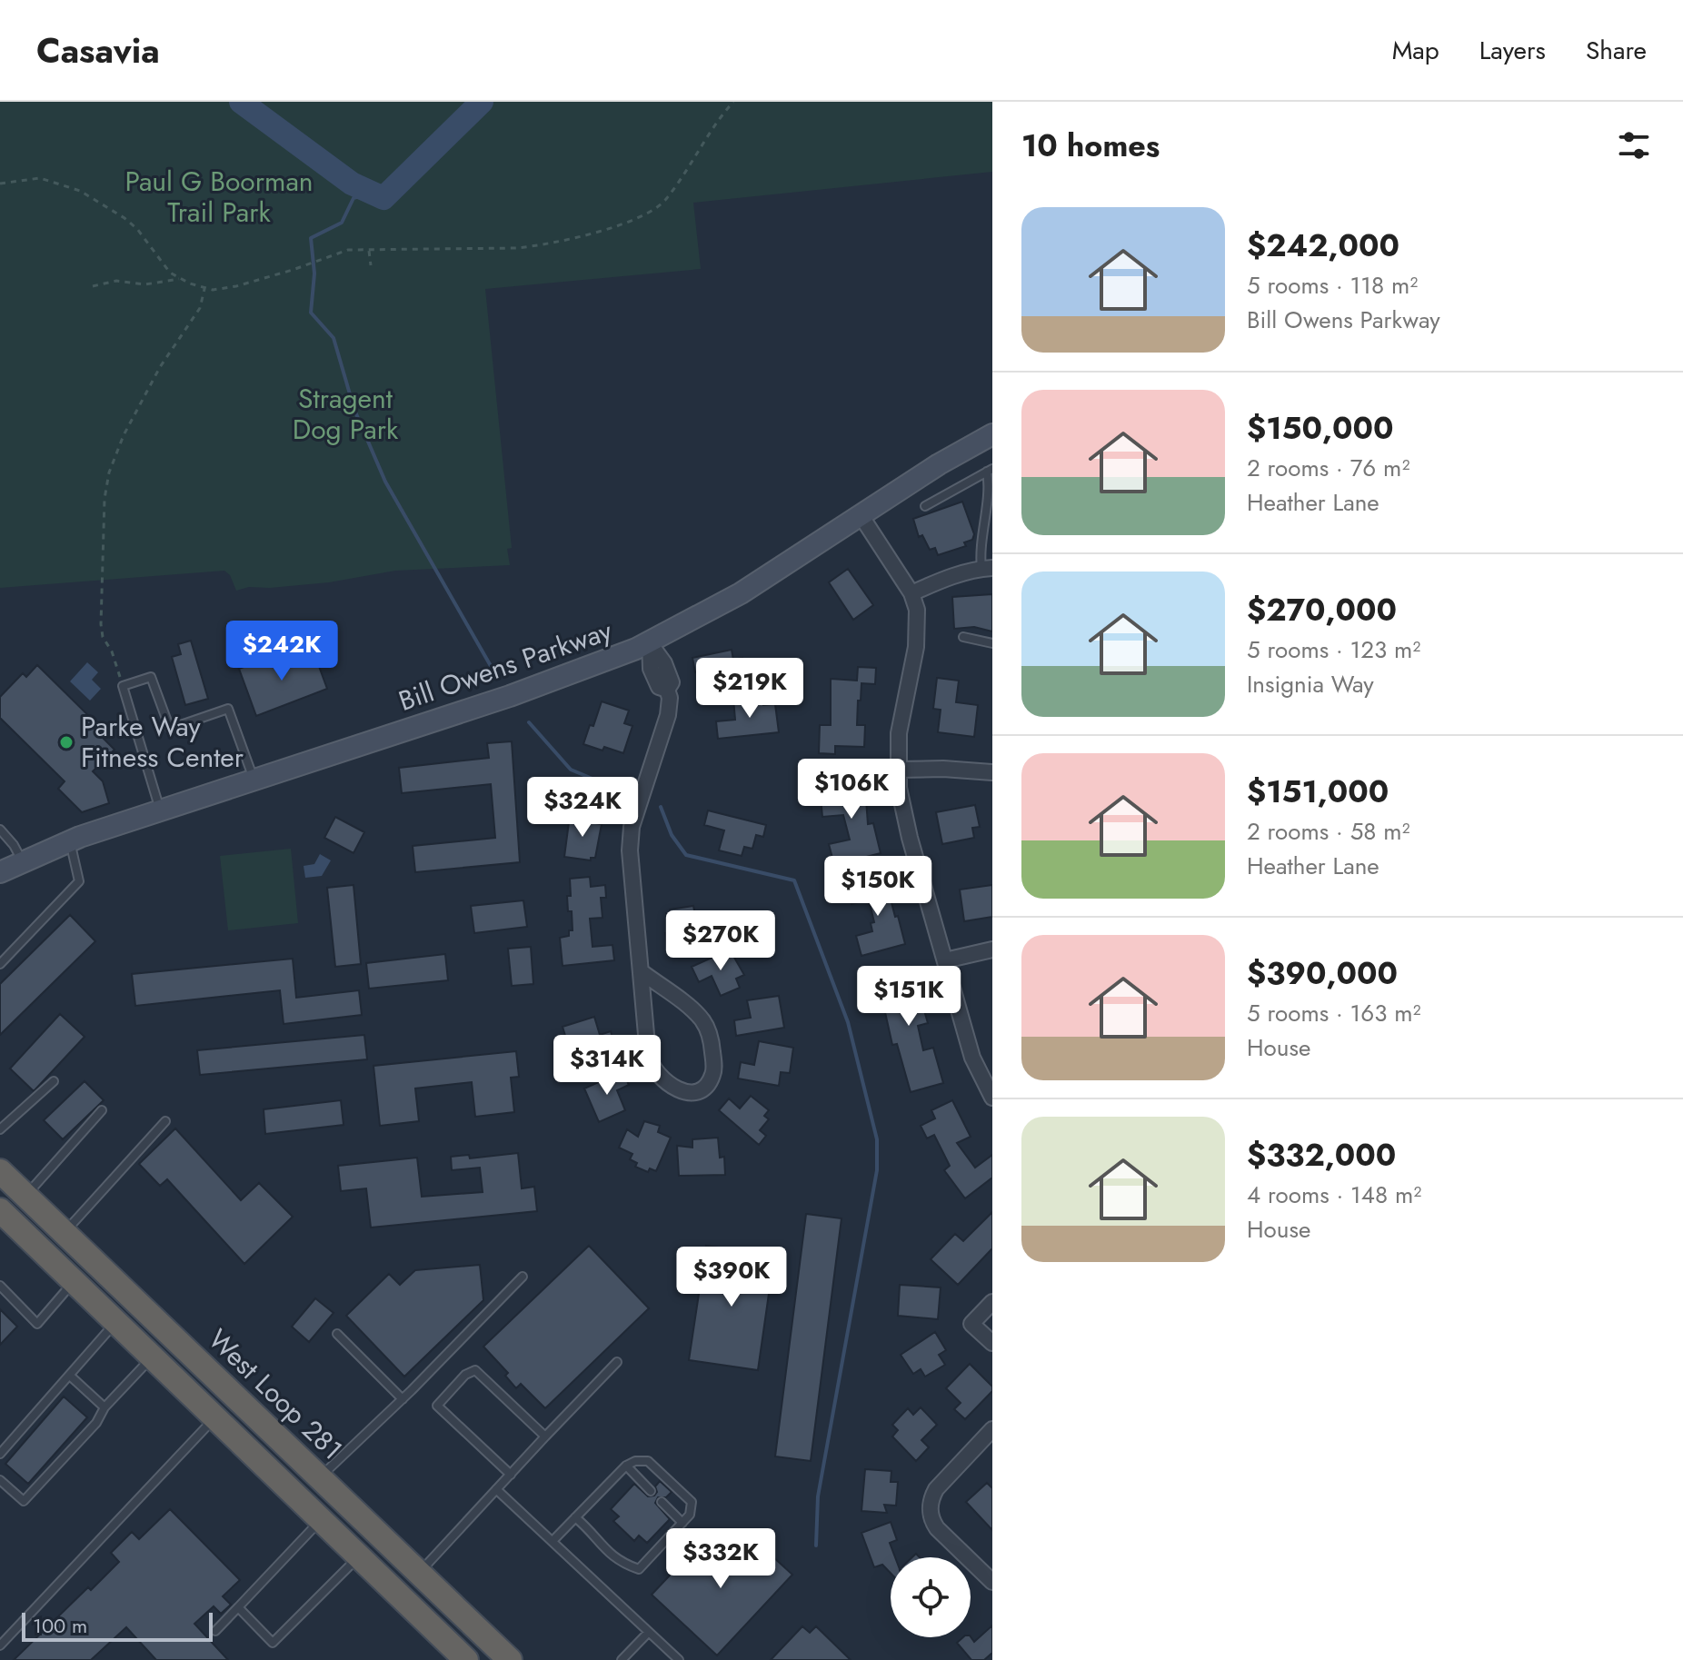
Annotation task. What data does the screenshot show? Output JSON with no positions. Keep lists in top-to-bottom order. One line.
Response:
{"streets":{"highway":["West Loop 281"],"main road":["Bill Owens Parkway"]},"parks":["Paul G Boorman Trail Park","Stragent Dog Park"],"places":["Parke Way Fitness Center"],"scale_bar":"100 m","page":{"header":"Casavia","nav":["Map","Layers","Share"],"heading":"10 homes","list":[{"name":"$242,000","note":"5 rooms · 118 m² · Bill Owens Parkway"},{"name":"$150,000","note":"2 rooms · 76 m² · Heather Lane"},{"name":"$270,000","note":"5 rooms · 123 m² · Insignia Way"},{"name":"$151,000","note":"2 rooms · 58 m² · Heather Lane"},{"name":"$390,000","note":"5 rooms · 163 m² · House"},{"name":"$332,000","note":"4 rooms · 148 m² · House"}],"price":["$242K","$219K","$106K","$324K","$150K","$270K","$151K","$314K","$390K","$332K"],"scale":"100 m"}}
